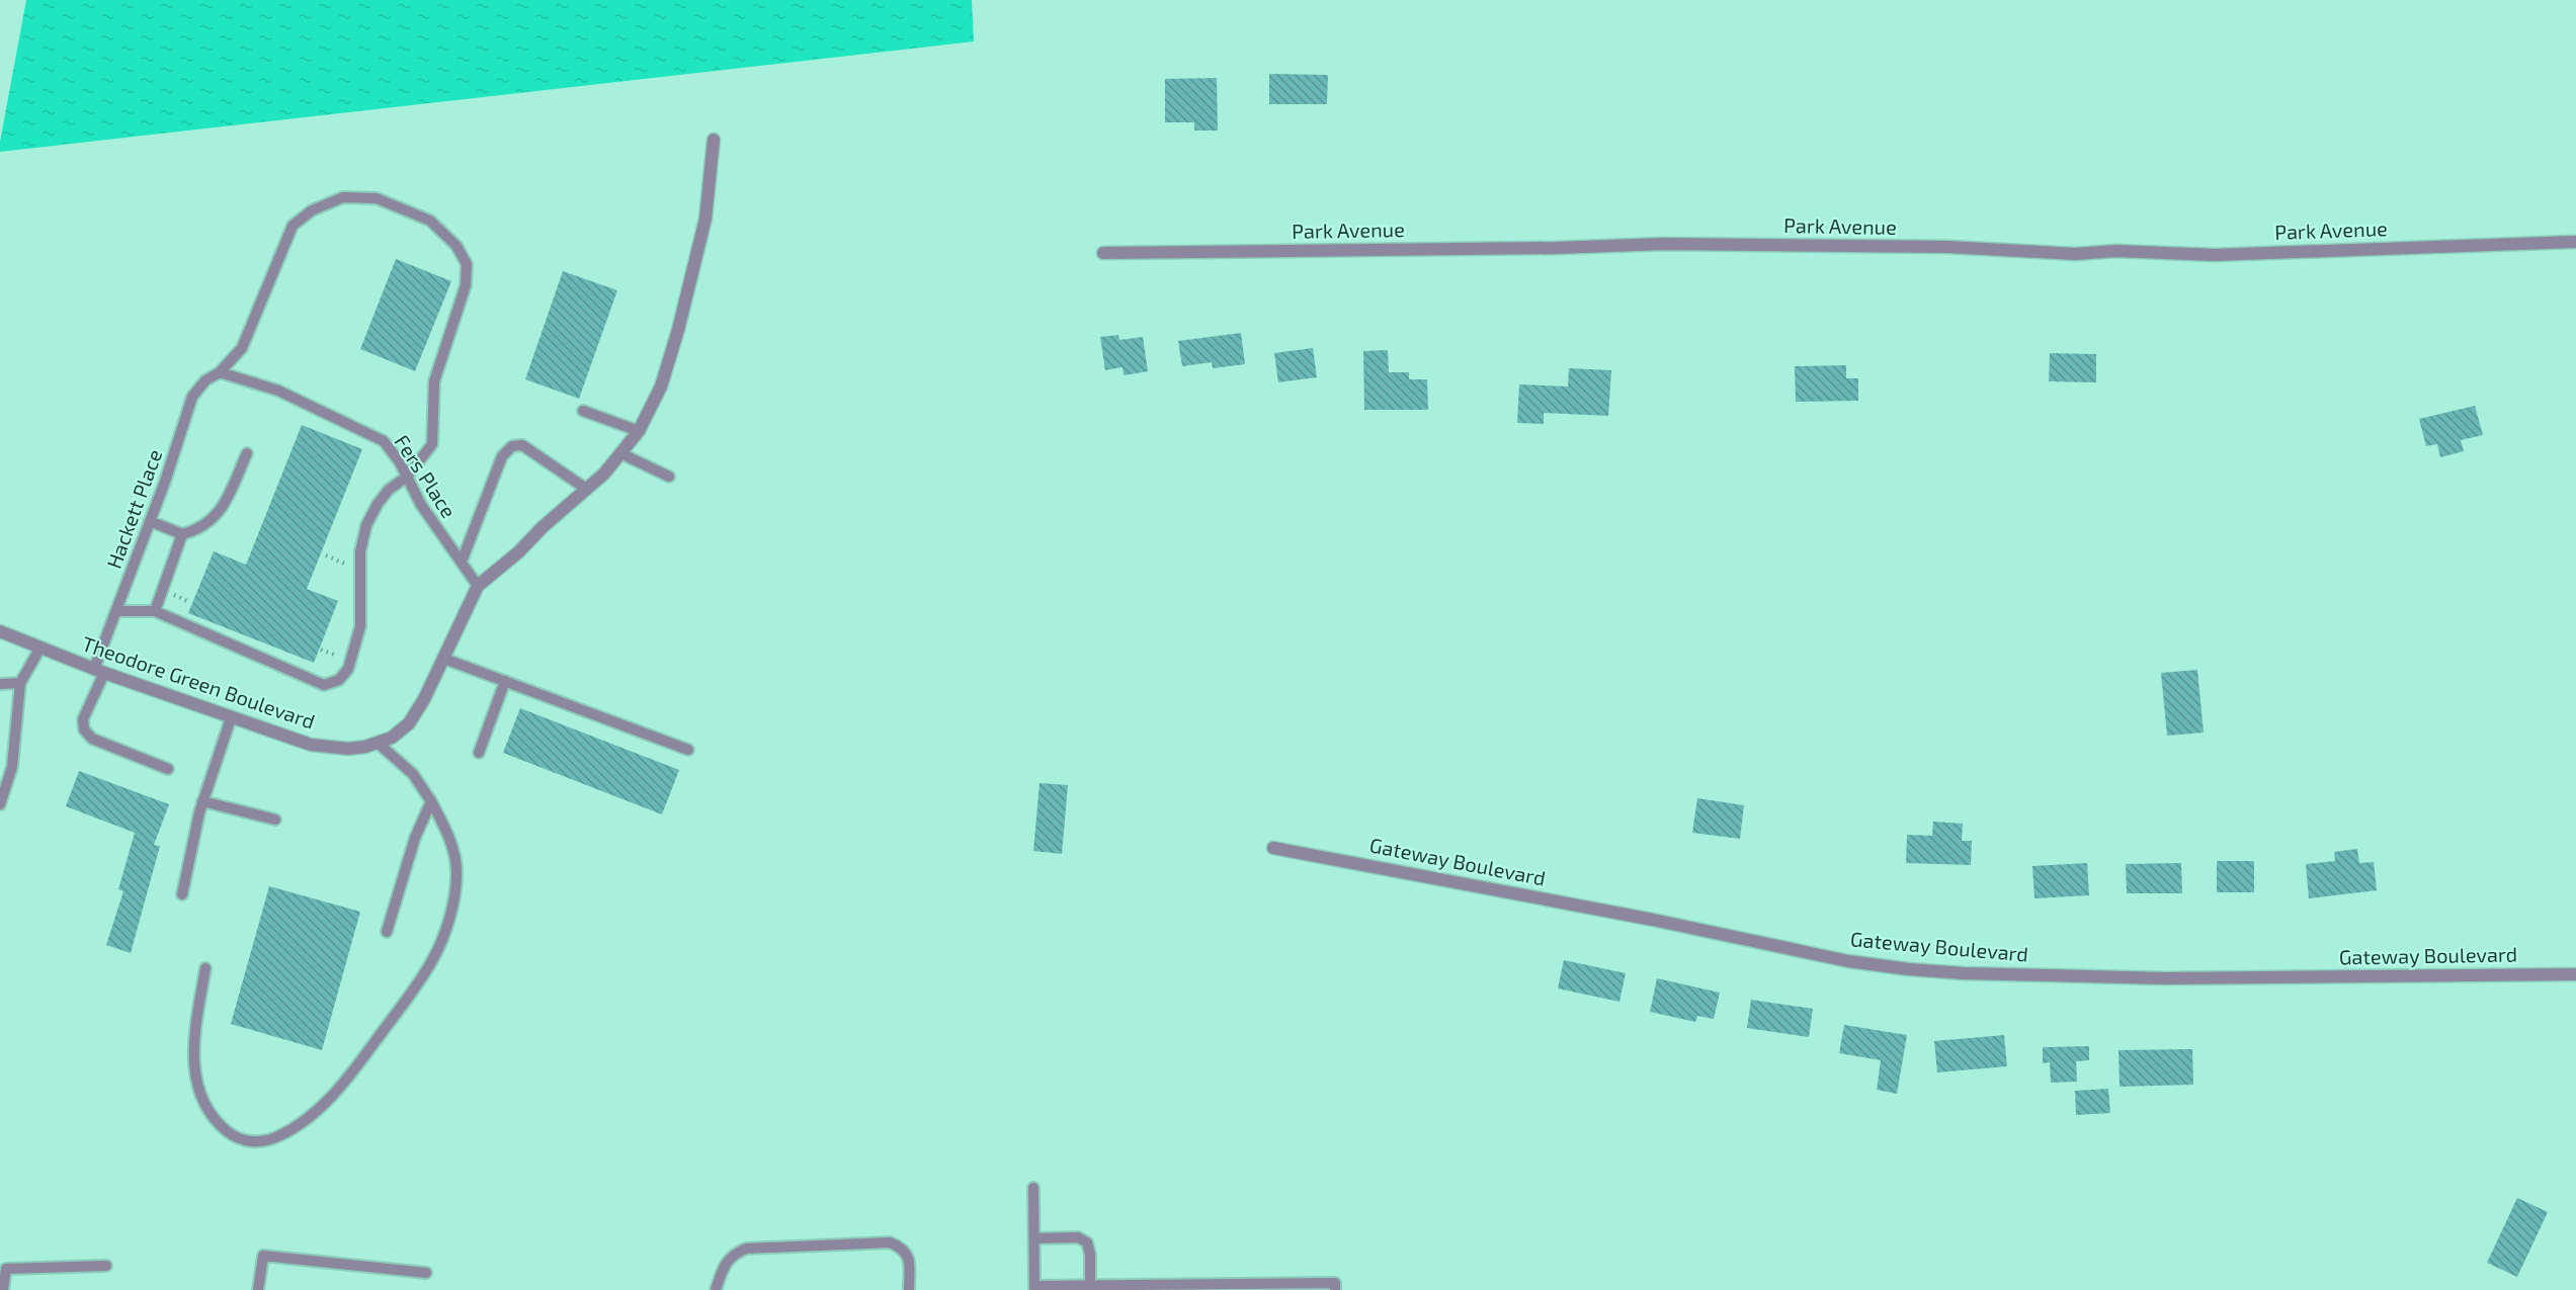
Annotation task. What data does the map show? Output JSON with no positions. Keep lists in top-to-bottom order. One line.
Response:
{"streets":{"street":["Park Avenue","Theodore Green Boulevard","Gateway Boulevard"],"lane":["Fers Place","Hackett Place"]},"crossings":[["Fers Place","Hackett Place"],["Fers Place","Theodore Green Boulevard"],["Hackett Place","Theodore Green Boulevard"]]}
